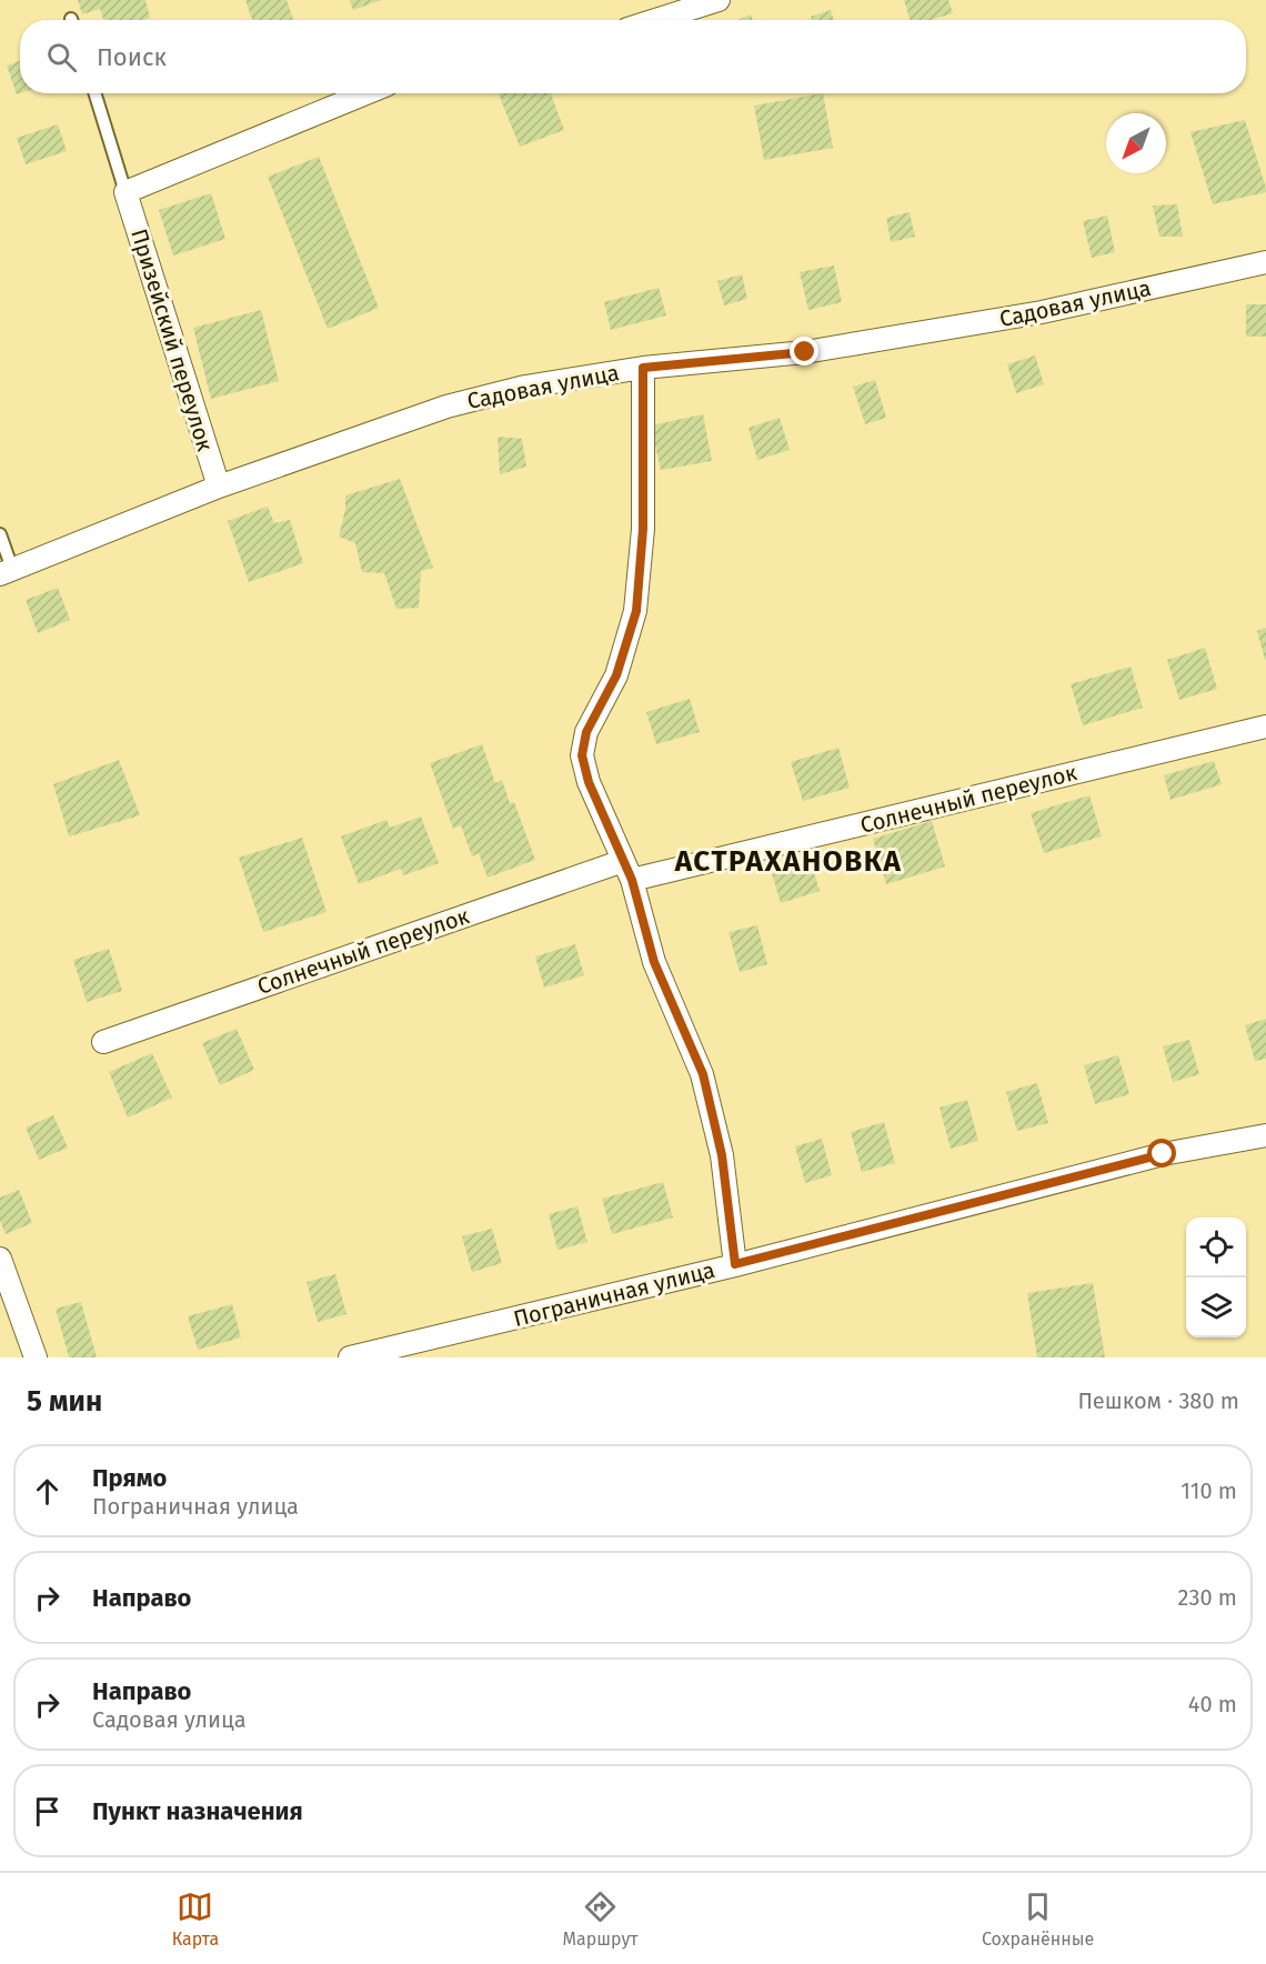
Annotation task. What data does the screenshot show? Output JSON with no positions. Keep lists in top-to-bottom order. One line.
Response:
{"streets":{"street":["Садовая улица","Призейский переулок","Солнечный переулок","Пограничная улица"]},"crossings":[["Садовая улица","Призейский переулок"]],"districts":["АСТРАХАНОВКА"],"north":"bottom left","page":{"search":"Поиск","heading":["5 мин","Пешком · 380 m"],"list":[["Прямо","Пограничная улица","110 m"],["Направо","230 m"],["Направо","Садовая улица","40 m"],"Пункт назначения"],"nav":["Карта","Маршрут","Сохранённые"]}}
